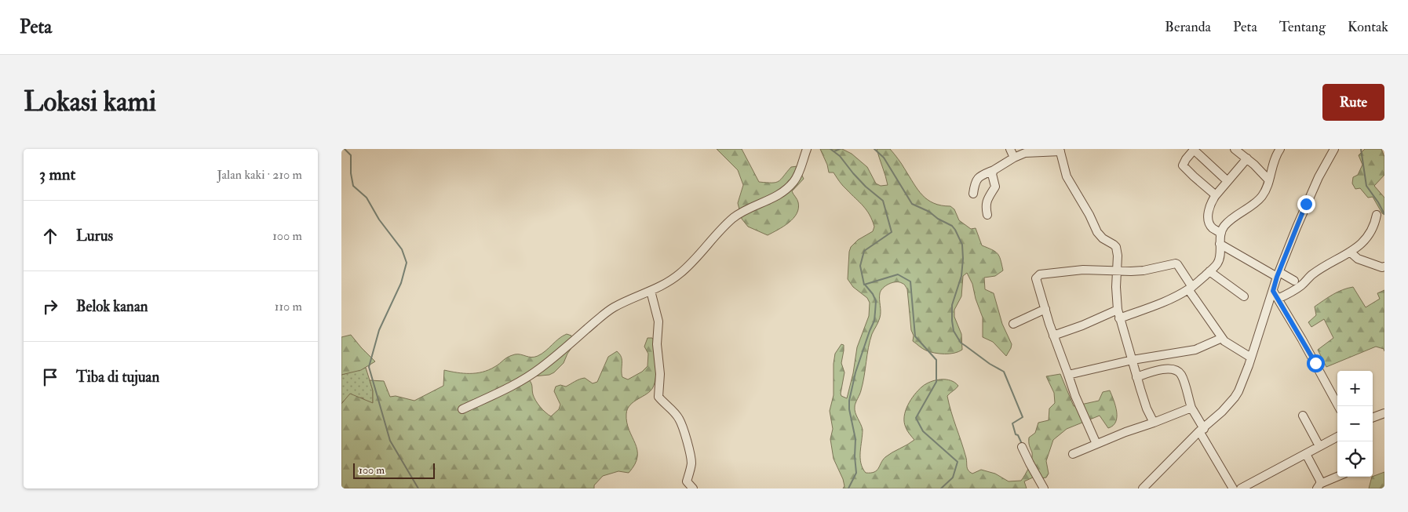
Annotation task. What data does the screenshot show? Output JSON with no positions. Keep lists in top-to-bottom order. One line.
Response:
{"scale_bar":"100 m","page":{"header":"Peta","nav":["Beranda","Peta","Tentang","Kontak"],"buttons":"Rute","title":"Lokasi kami","heading":["3 mnt","Jalan kaki · 210 m"],"list":[["Lurus","100 m"],["Belok kanan","110 m"],"Tiba di tujuan"],"map_buttons":["+","−"],"scale":"100 m"}}
